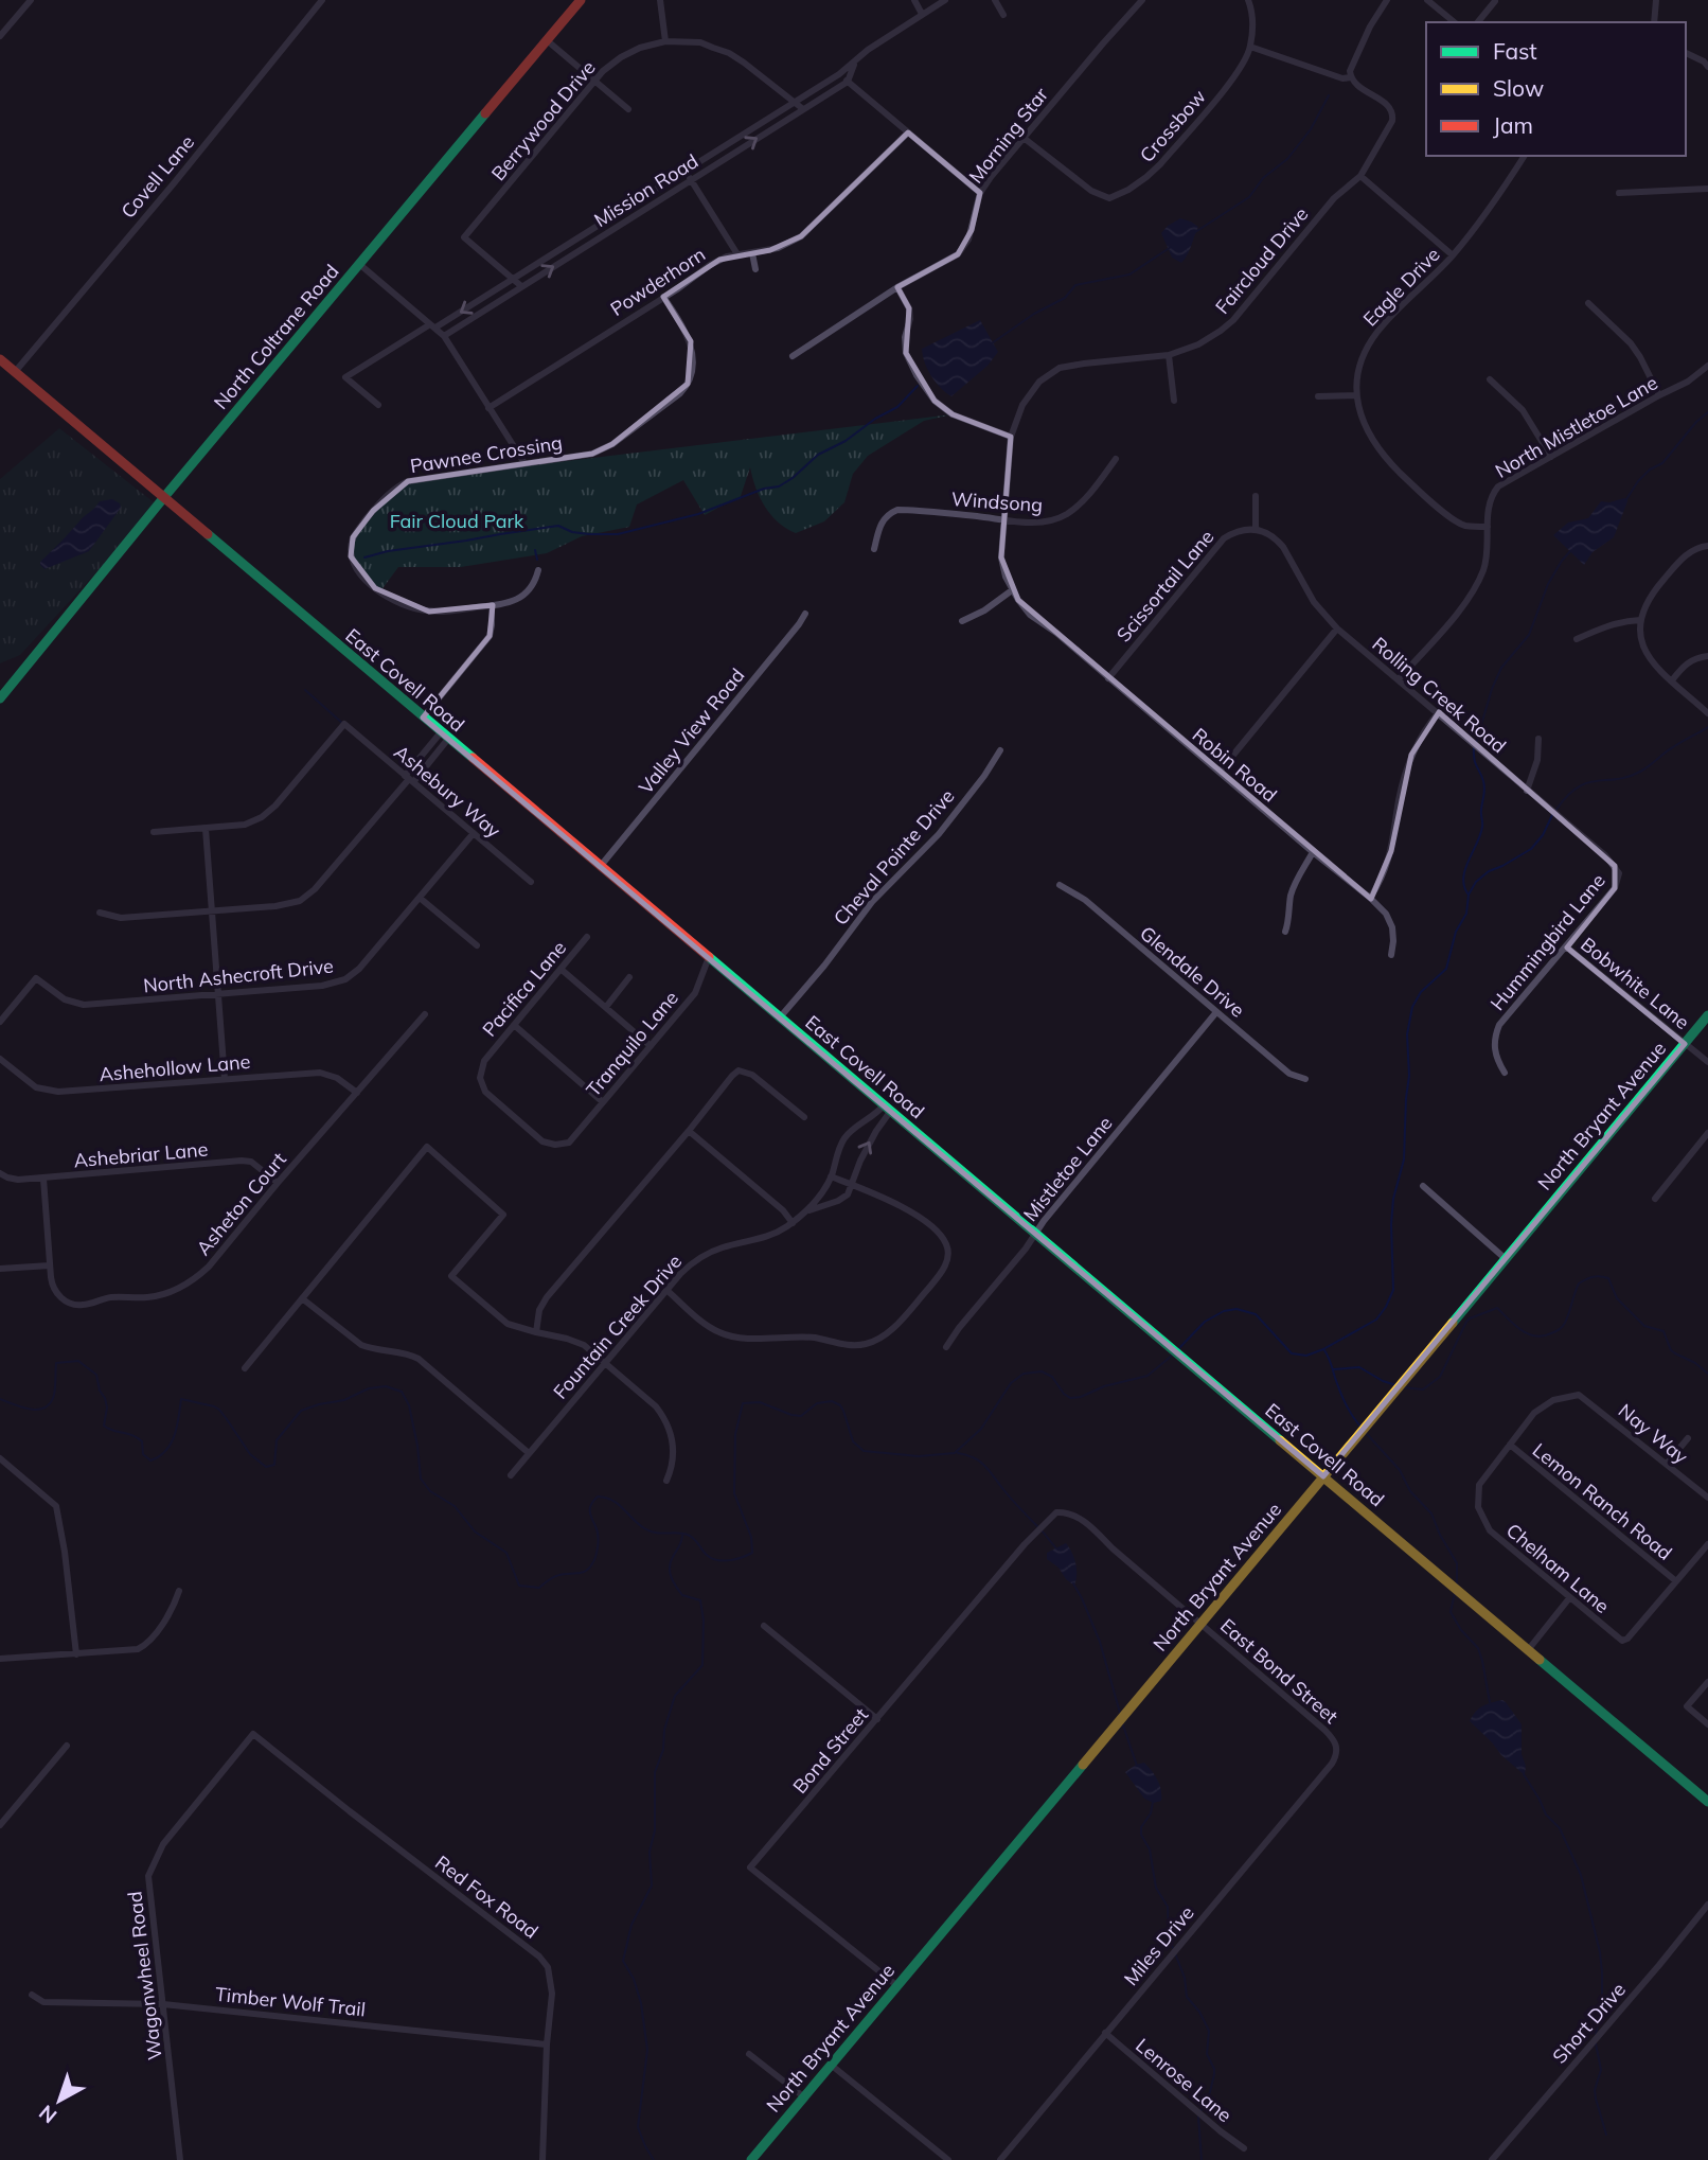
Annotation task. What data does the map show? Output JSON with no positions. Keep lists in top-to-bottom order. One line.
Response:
{"streets":{"street":["Berrywood Drive","Crossbow","Morning Star","Covell Lane","Mission Road","Faircloud Drive","Powderhorn","Eagle Drive","North Coltrane Road","North Mistletoe Lane","Pawnee Crossing","Windsong","Scissortail Lane","East Covell Road","Rolling Creek Road","Valley View Road","Robin Road","Ashebury Way","Cheval Pointe Drive","Hummingbird Lane","Glendale Drive","North Ashecroft Drive","Bobwhite Lane","Pacifica Lane","Tranquilo Lane","Ashehollow Lane","North Bryant Avenue","Ashebriar Lane","Mistletoe Lane","Asheton Court","Fountain Creek Drive","Nay Way","Lemon Ranch Road","Chelham Lane","East Bond Street","Bond Street","Red Fox Road","Miles Drive","Wagonwheel Road","Timber Wolf Trail","Short Drive","Lenrose Lane"]},"crossings":[["Berrywood Drive","Mission Road"],["Crossbow","Morning Star"],["Covell Lane","East Covell Road"],["Faircloud Drive","Windsong"],["Faircloud Drive","Robin Road"],["Powderhorn","Pawnee Crossing"],["Eagle Drive","North Mistletoe Lane"],["North Coltrane Road","East Covell Road"],["North Mistletoe Lane","Rolling Creek Road"],["Scissortail Lane","Rolling Creek Road"],["Scissortail Lane","Robin Road"],["East Covell Road","Valley View Road"],["East Covell Road","Cheval Pointe Drive"],["East Covell Road","Tranquilo Lane"],["East Covell Road","North Bryant Avenue"],["East Covell Road","Mistletoe Lane"],["East Covell Road","Fountain Creek Drive"],["Rolling Creek Road","Hummingbird Lane"],["Ashebury Way","North Ashecroft Drive"],["Hummingbird Lane","Bobwhite Lane"],["Glendale Drive","Mistletoe Lane"],["Bobwhite Lane","North Bryant Avenue"],["Pacifica Lane","Tranquilo Lane"],["Ashehollow Lane","Asheton Court"],["North Bryant Avenue","East Bond Street"],["North Bryant Avenue","Bond Street"],["Ashebriar Lane","Asheton Court"],["Nay Way","Lemon Ranch Road"],["Nay Way","Chelham Lane"],["Lemon Ranch Road","Chelham Lane"],["East Bond Street","Bond Street"],["East Bond Street","Miles Drive"],["Red Fox Road","Wagonwheel Road"],["Red Fox Road","Timber Wolf Trail"],["Miles Drive","Lenrose Lane"],["Wagonwheel Road","Timber Wolf Trail"]],"parks":["Fair Cloud Park"],"legend":["Fast","Slow","Jam"],"north":"bottom left"}
